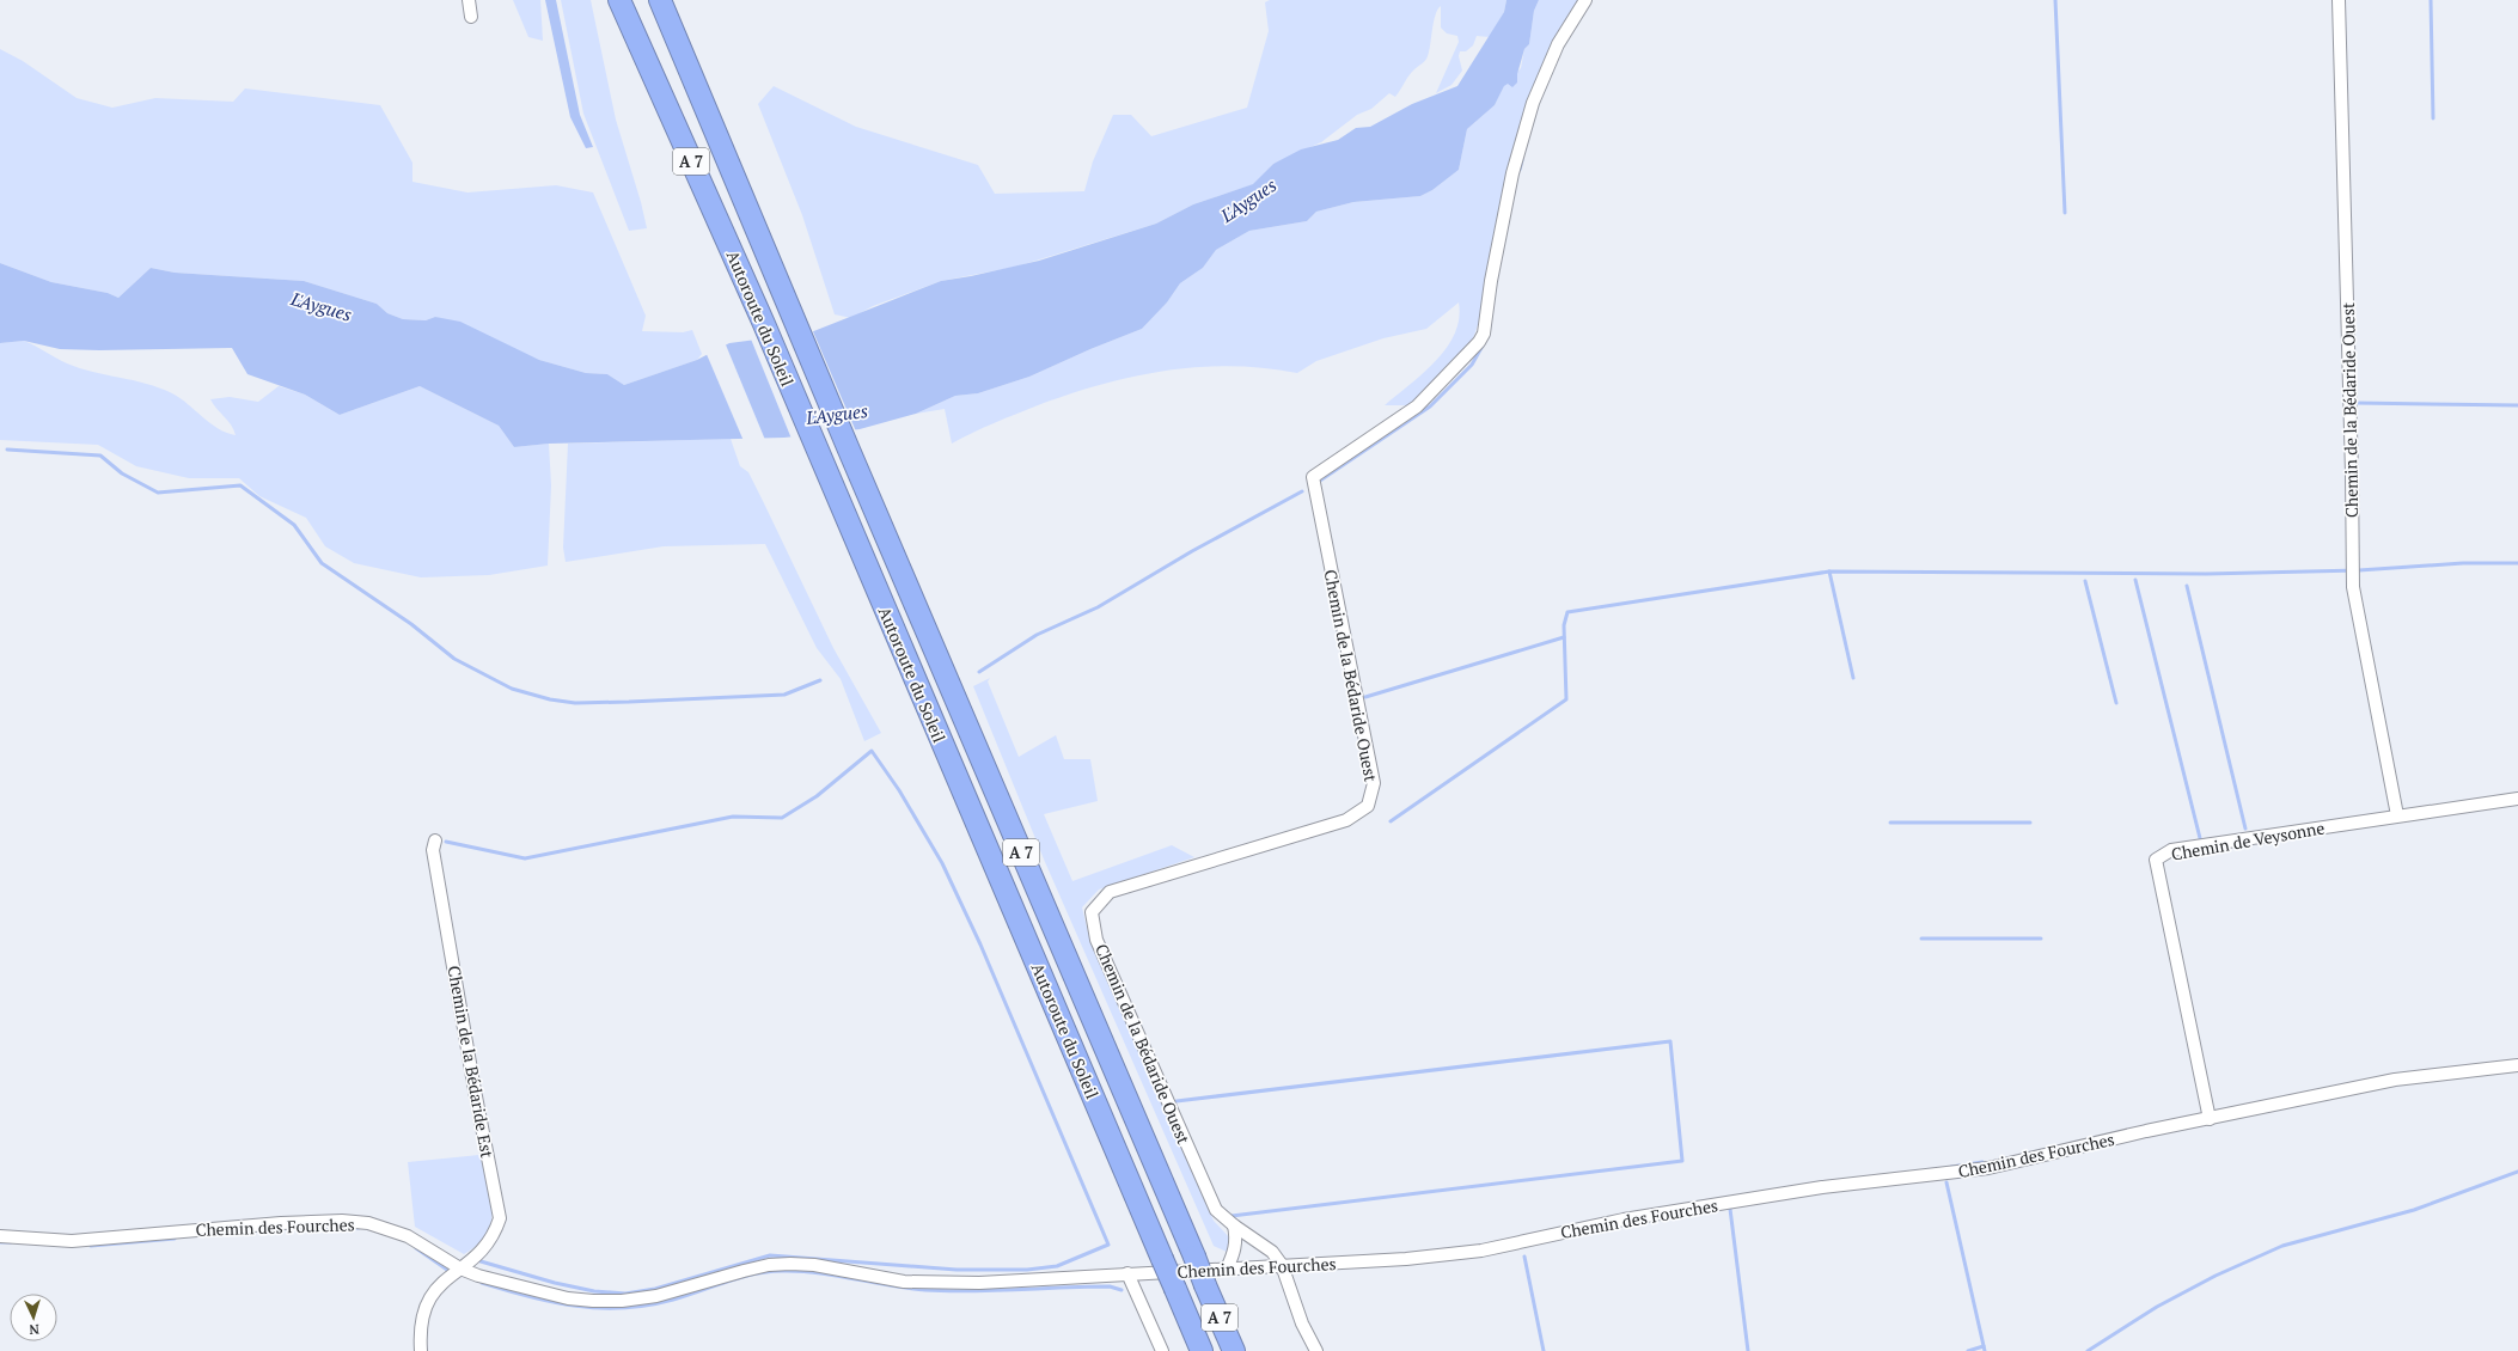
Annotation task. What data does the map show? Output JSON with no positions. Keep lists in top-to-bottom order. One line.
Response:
{"streets":{"highway":["A 7","Autoroute du Soleil"],"street":["Chemin de la Bédaride Ouest","Chemin de Veysonne","Chemin de la Bédaride Est","Chemin des Fourches"]},"crossings":[["Chemin de la Bédaride Ouest","Chemin de Veysonne"],["Chemin de la Bédaride Ouest","Chemin des Fourches"],["Chemin de Veysonne","Chemin des Fourches"],["Chemin de la Bédaride Est","Chemin des Fourches"]],"water":["L'Aygues"],"north":"bottom"}
